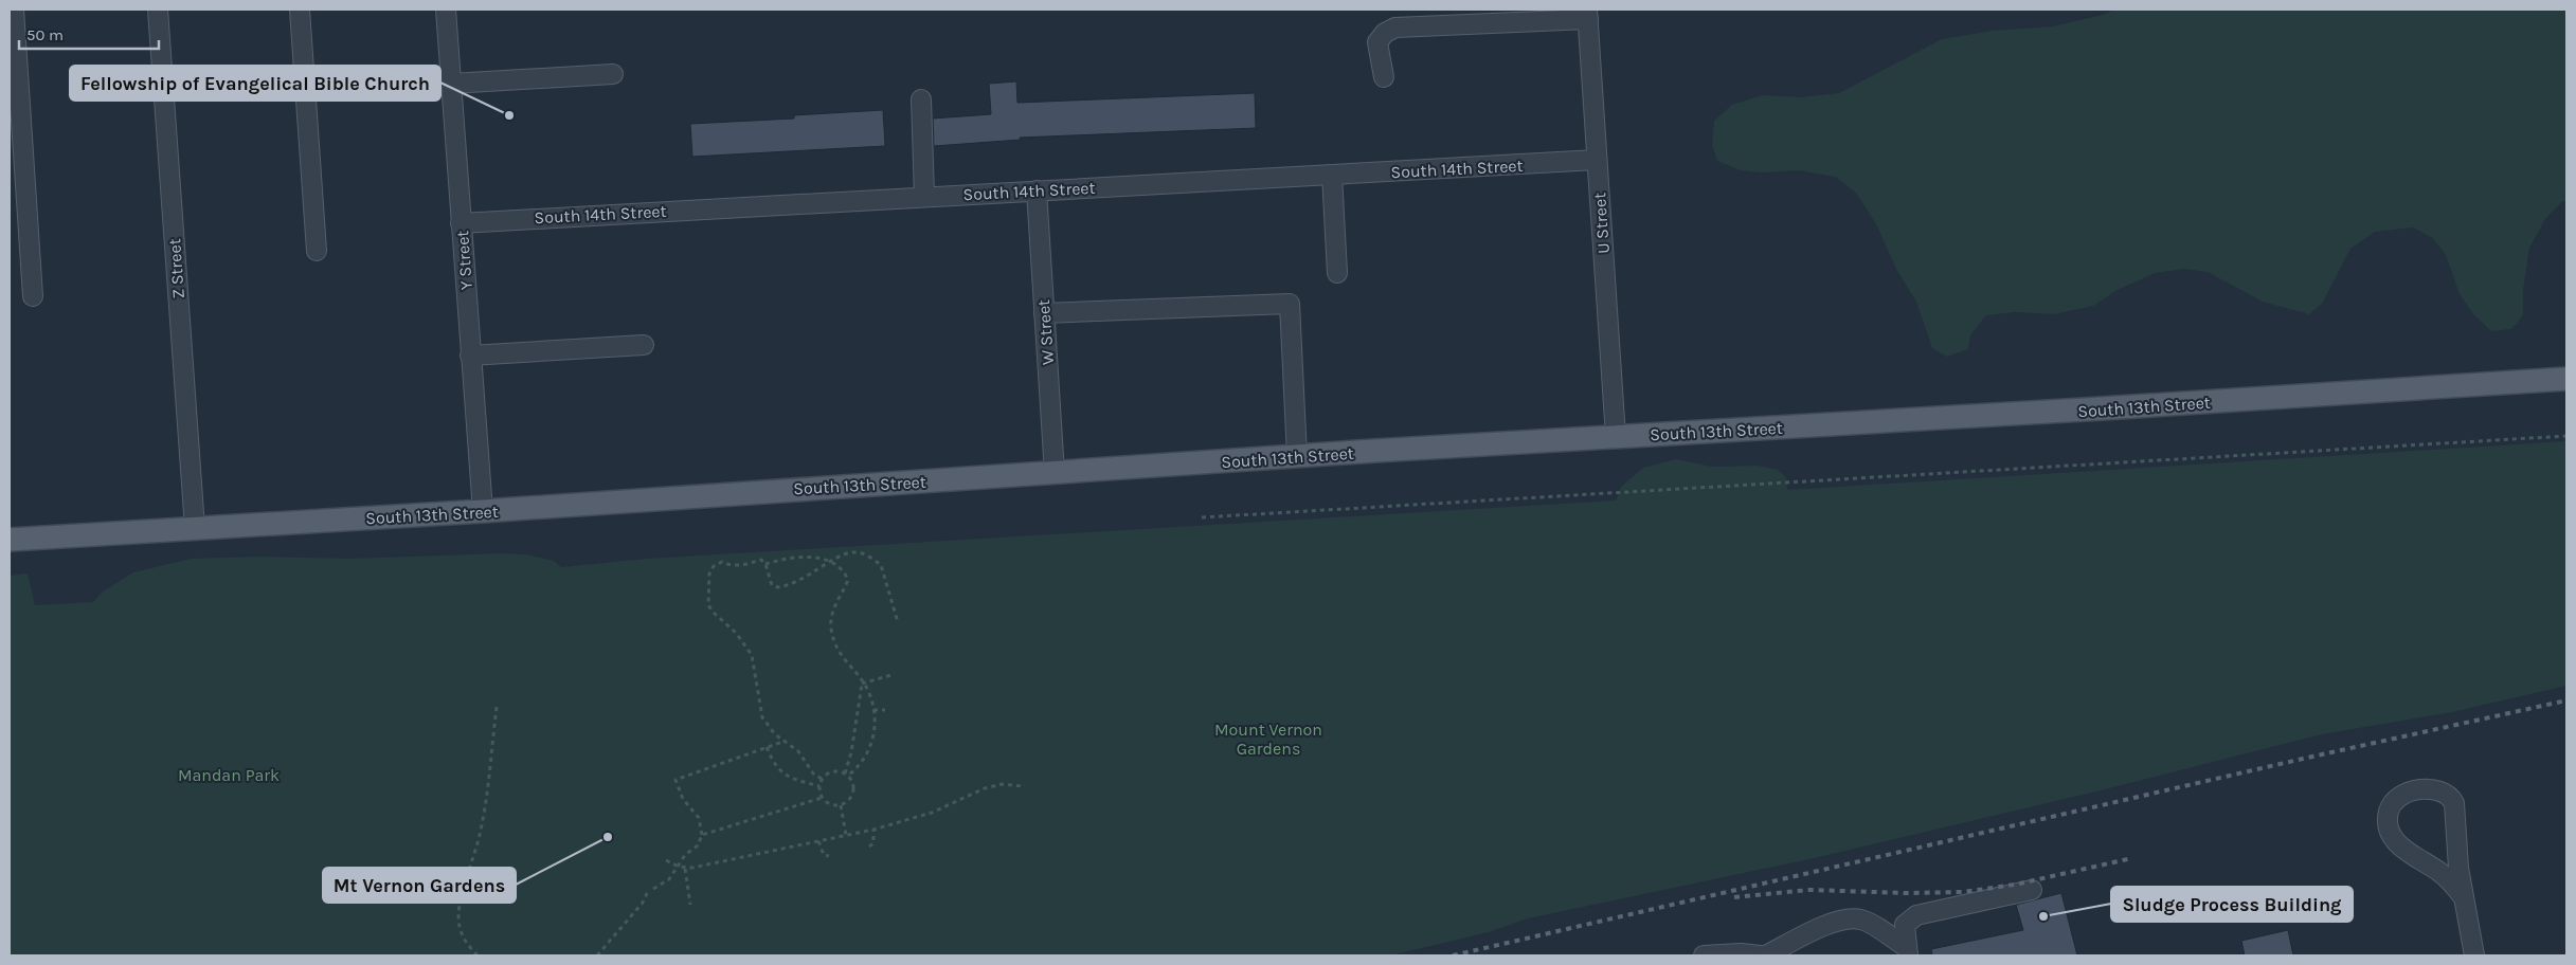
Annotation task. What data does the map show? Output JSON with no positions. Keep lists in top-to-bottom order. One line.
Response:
{"streets":{"main road":["South 13th Street"],"street":["South 14th Street","U Street","Y Street","Z Street","W Street"]},"crossings":[["South 14th Street","U Street"],["South 14th Street","Y Street"],["South 14th Street","W Street"],["U Street","South 13th Street"],["Y Street","South 13th Street"],["Z Street","South 13th Street"],["W Street","South 13th Street"]],"parks":["Mount Vernon Gardens","Mandan Park"],"places":["Fellowship of Evangelical Bible Church","Mt Vernon Gardens","Sludge Process Building"],"scale_bar":"50 m"}
